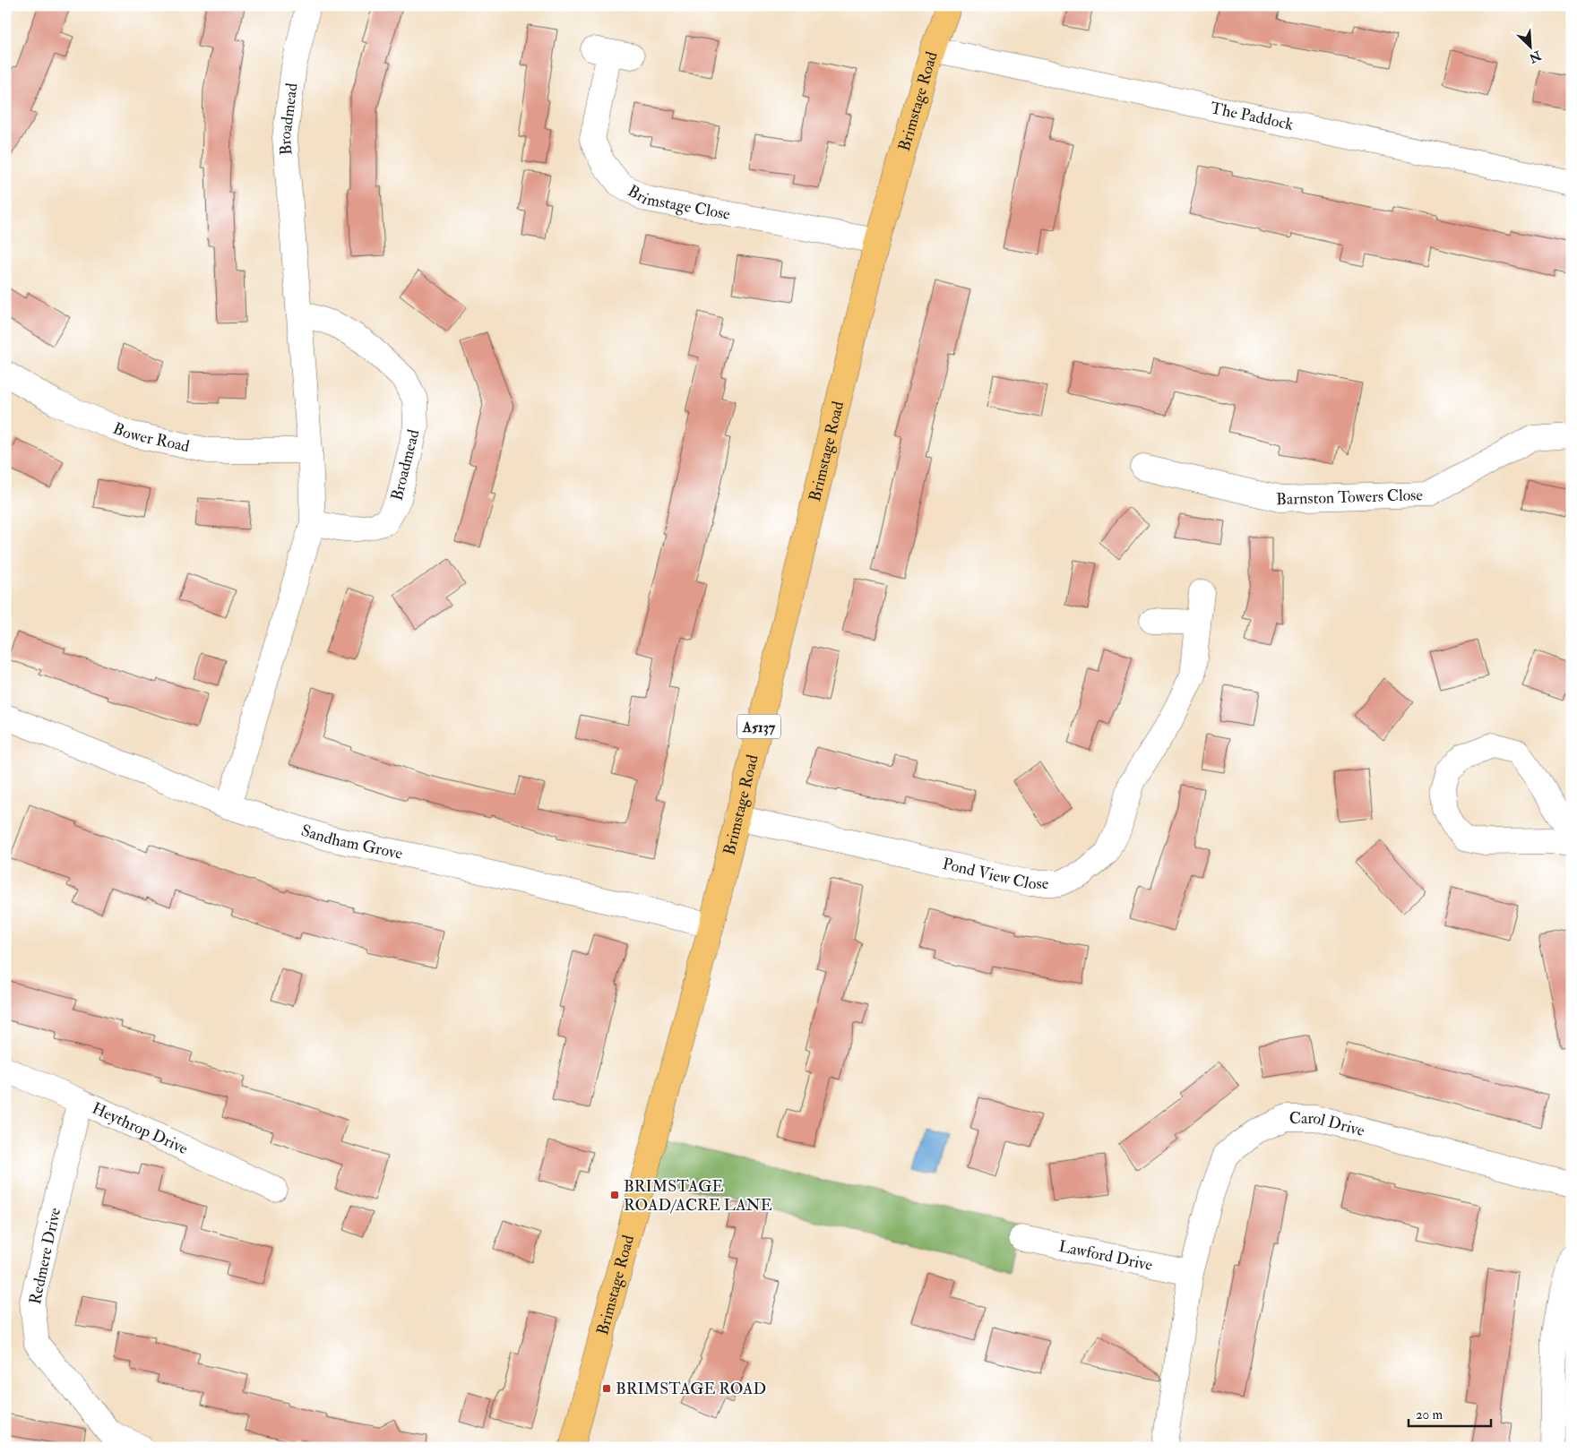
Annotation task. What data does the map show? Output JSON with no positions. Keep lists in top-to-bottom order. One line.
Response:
{"streets":{"main road":["Brimstage Road","A5137"],"street":["The Paddock","Broadmead","Brimstage Close","Bower Road","Barnston Towers Close","Sandham Grove","Pond View Close","Carol Drive","Heythrop Drive","Redmere Drive","Lawford Drive"]},"crossings":[["Brimstage Road","The Paddock"],["Brimstage Road","Brimstage Close"],["Brimstage Road","Sandham Grove"],["Brimstage Road","Pond View Close"],["Broadmead","Bower Road"],["Broadmead","Sandham Grove"],["Carol Drive","Lawford Drive"],["Heythrop Drive","Redmere Drive"]],"places":{"transit":["BRIMSTAGE ROAD/ACRE LANE","BRIMSTAGE ROAD"]},"scale_bar":"20 m","north":"bottom right"}
